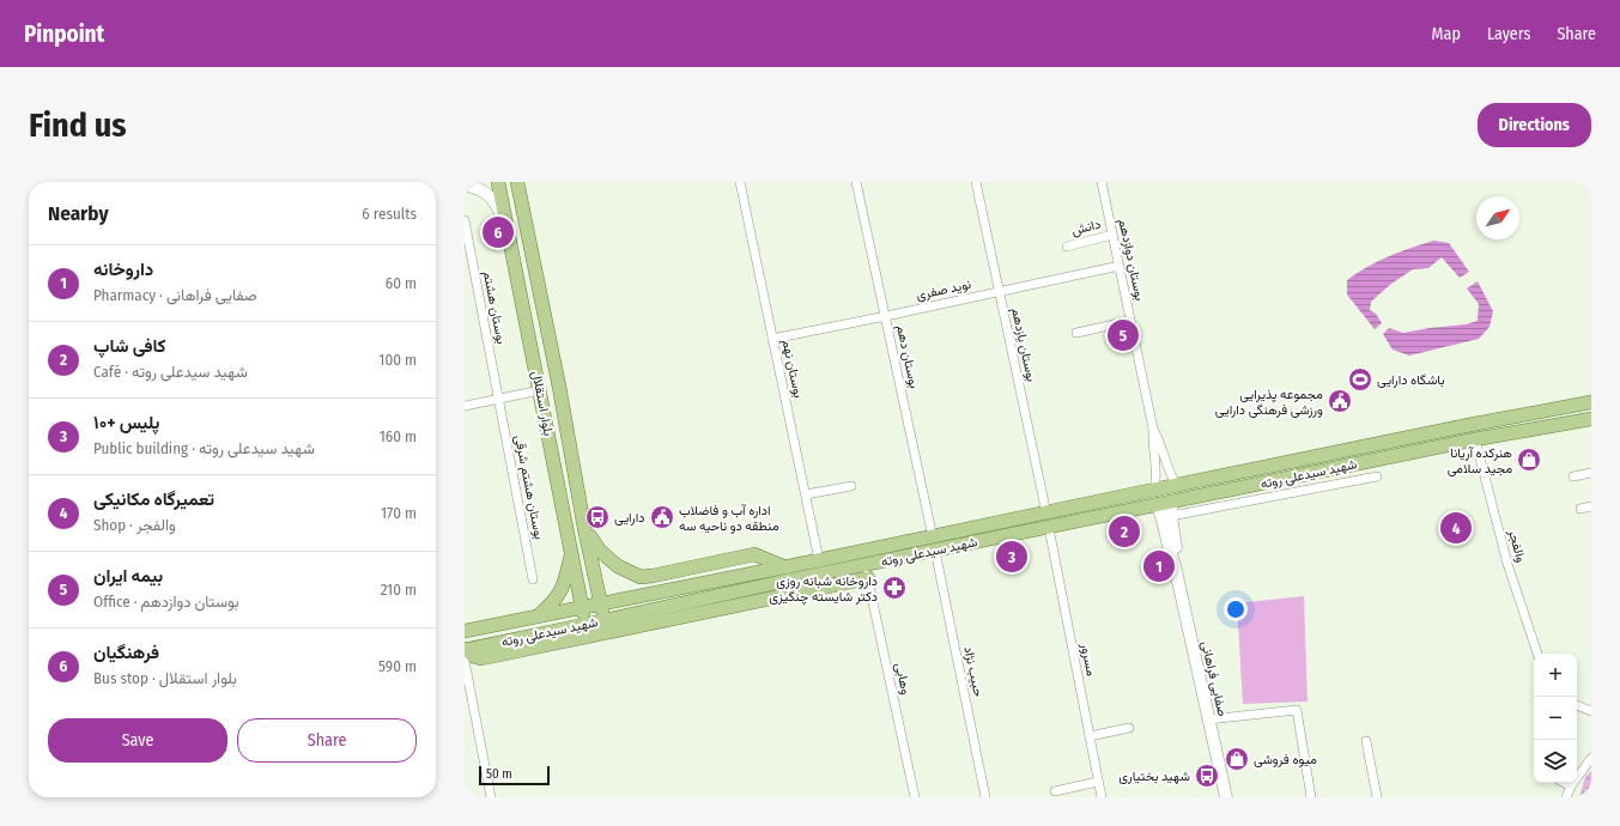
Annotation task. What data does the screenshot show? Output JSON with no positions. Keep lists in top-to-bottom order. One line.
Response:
{"streets":{"main road":["بلوار استقلال","شهید سیدعلی روته","صفایی فراهانی"],"street":["دانش","بوستان دوازدهم","نوید صفری","بوستان هشتم","بوستان یازدهم","بوستان دهم","بوستان نهم","بوستان هشتم شرقی","والفجر","مسرور","حبیب نژاد","وهابی"]},"crossings":[["دانش","بوستان دوازدهم"],["بوستان دوازدهم","نوید صفری"],["بوستان دوازدهم","شهید سیدعلی روته"],["نوید صفری","بوستان یازدهم"],["نوید صفری","بوستان دهم"],["نوید صفری","بوستان نهم"],["بوستان هشتم","بوستان هشتم شرقی"],["بوستان یازدهم","شهید سیدعلی روته"],["بوستان دهم","شهید سیدعلی روته"],["بوستان دهم","حبیب نژاد"],["بوستان نهم","شهید سیدعلی روته"],["بلوار استقلال","شهید سیدعلی روته"],["شهید سیدعلی روته","والفجر"],["شهید سیدعلی روته","مسرور"],["شهید سیدعلی روته","حبیب نژاد"],["شهید سیدعلی روته","وهابی"],["شهید سیدعلی روته","صفایی فراهانی"]],"places":{"sports":["باشگاه دارایی"],"public building":["مجموعه پذیرایی ورزشی فرهنگی دارایی","اداره آب و فاضلاب منطقه دو ناحیه سه"],"shop":["هنرکده آریانا مجید سلامی","میوه فروشی"],"bus stop":["دارایی","شهید بختیاری"],"pharmacy":["داروخانه شبانه روزی دکتر شایسته چنگیزی"]},"scale_bar":"50 m","north":"top right","page":{"header":"Pinpoint","nav":["Map","Layers","Share"],"buttons":["Directions",["Save","Share"]],"title":"Find us","heading":["Nearby","6 results"],"pins":["6","5","4","2","3","1"],"list":[{"mark":"1","name":"داروخانه","note":"Pharmacy · صفایی فراهانی","value":"60 m"},{"mark":"2","name":"کافی شاپ","note":"Café · شهید سیدعلی روته","value":"100 m"},{"mark":"3","name":"پلیس +۱۰","note":"Public building · شهید سیدعلی روته","value":"160 m"},{"mark":"4","name":"تعمیرگاه مکانیکی","note":"Shop · والفجر","value":"170 m"},{"mark":"5","name":"بیمه ایران","note":"Office · بوستان دوازدهم","value":"210 m"},{"mark":"6","name":"فرهنگیان","note":"Bus stop · بلوار استقلال","value":"590 m"}],"map_buttons":["+","−"],"scale":"50 m"}}
